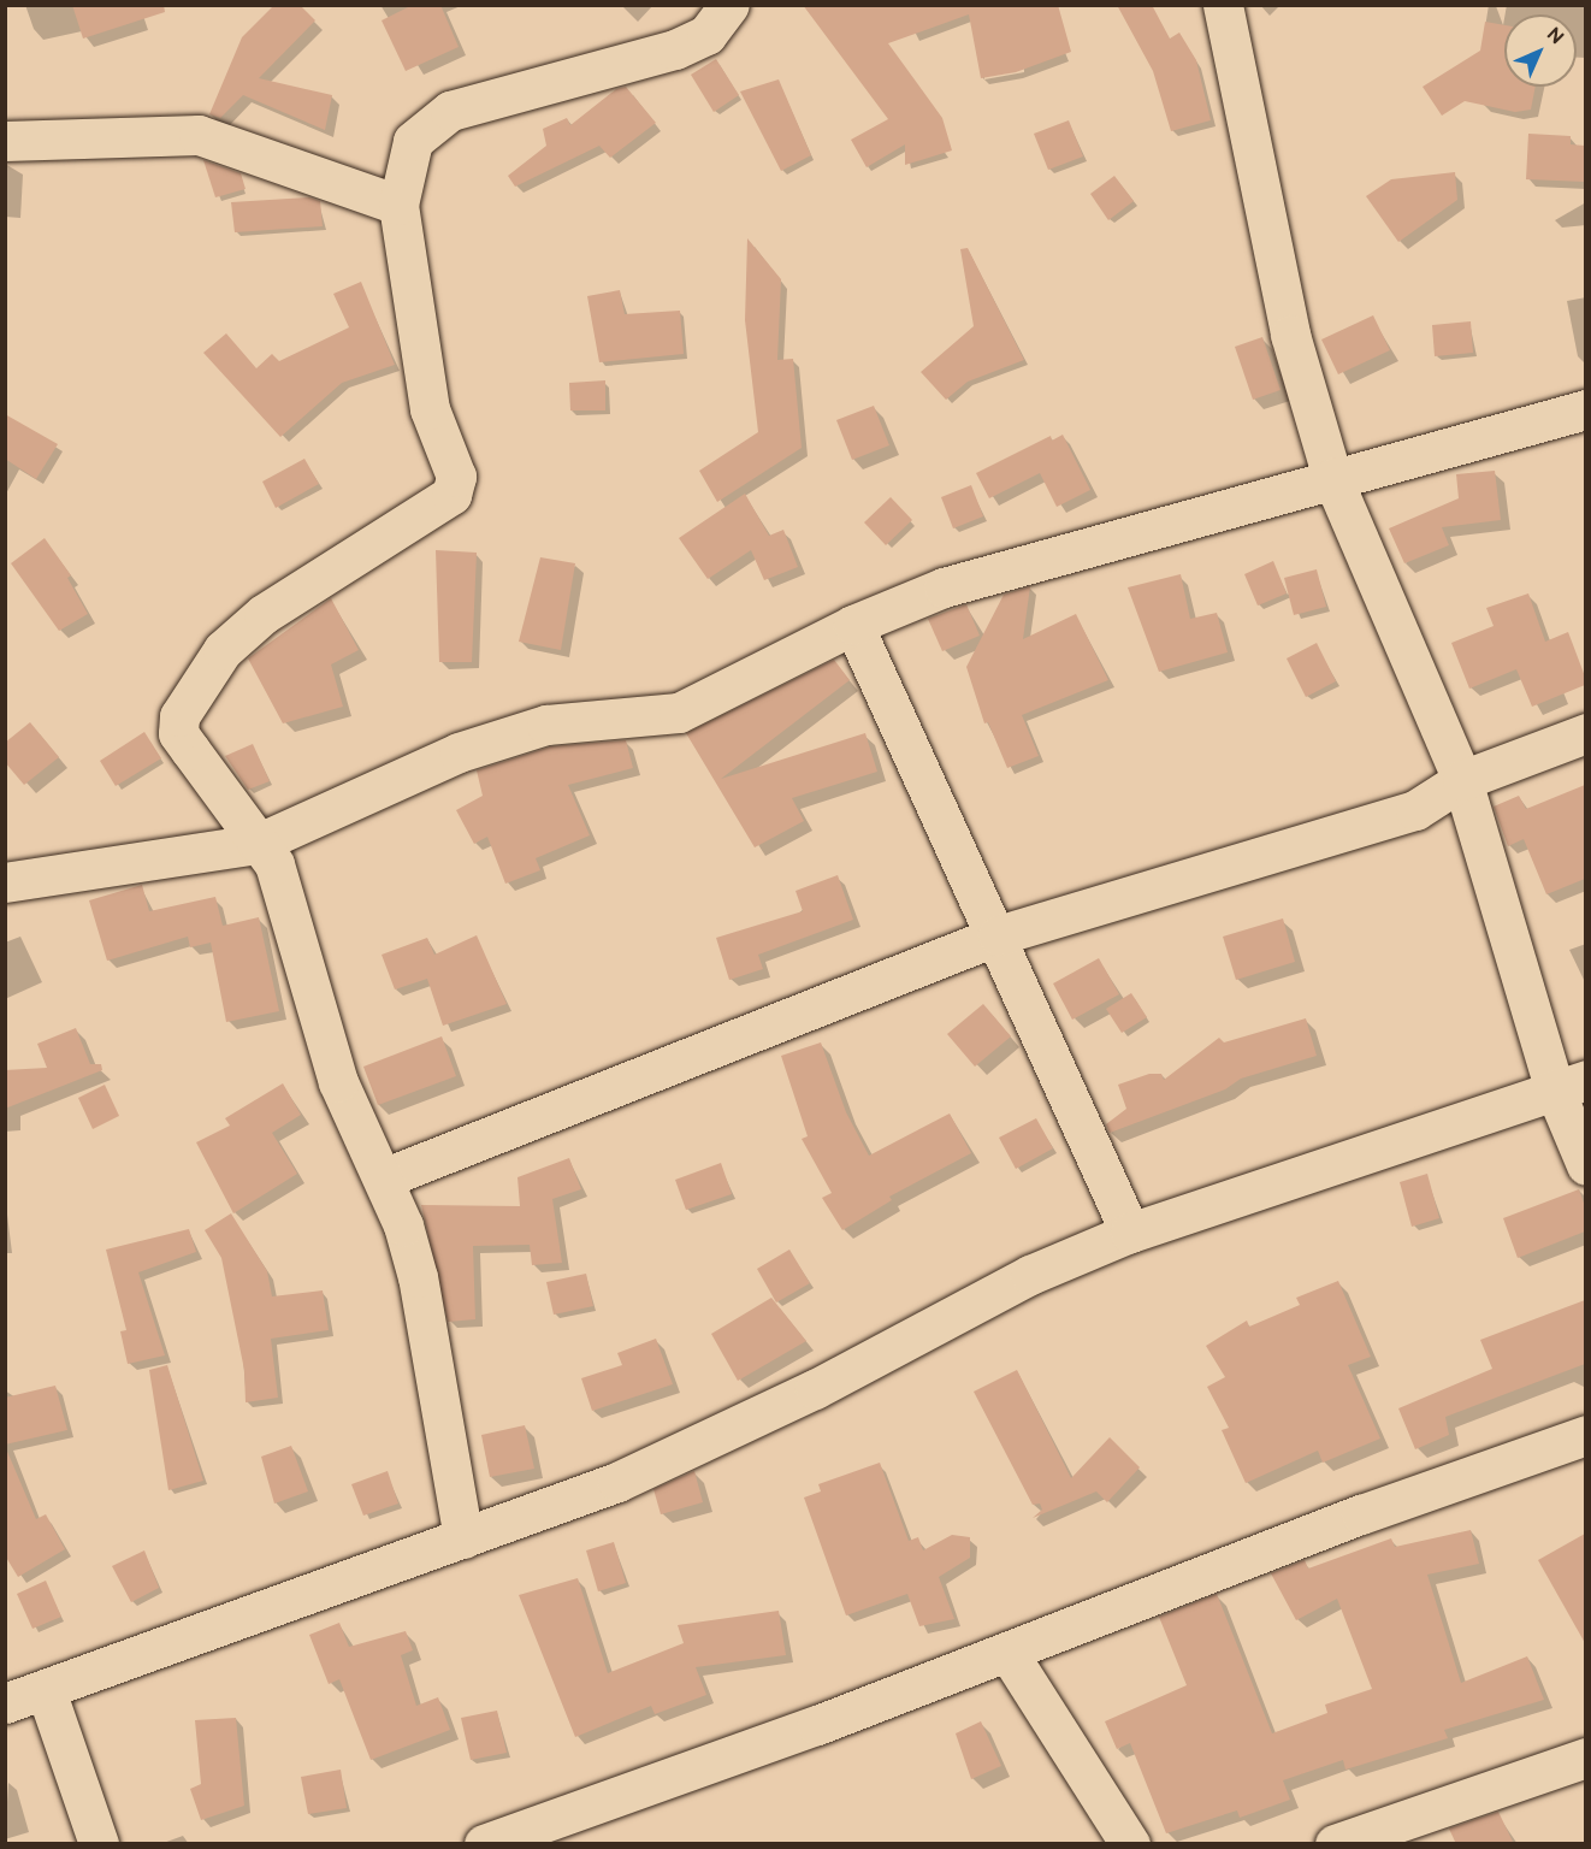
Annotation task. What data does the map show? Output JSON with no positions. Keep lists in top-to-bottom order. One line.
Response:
{"north":"top right"}
